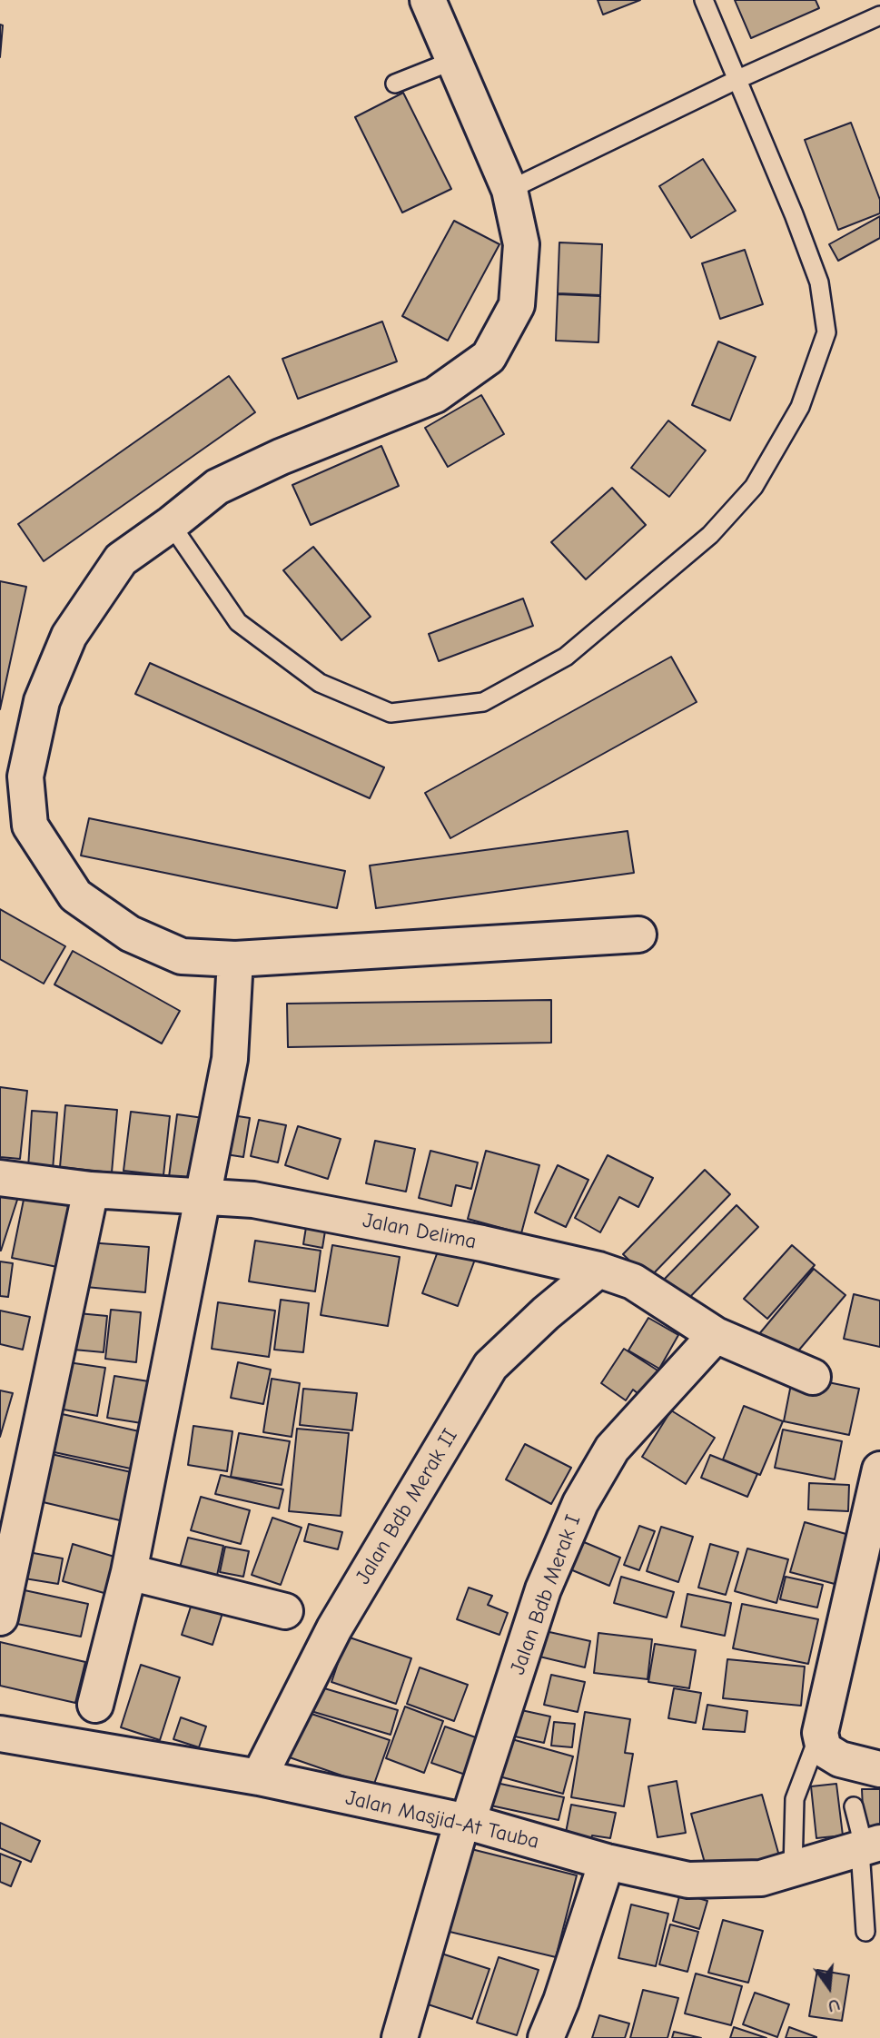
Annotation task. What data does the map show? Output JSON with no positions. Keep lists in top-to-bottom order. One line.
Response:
{"streets":{"street":["Jalan Delima","Jalan Bdb Merak II","Jalan Bdb Merak I","Jalan Masjid-At Tauba"]},"crossings":[["Jalan Delima","Jalan Bdb Merak II"],["Jalan Delima","Jalan Bdb Merak I"],["Jalan Bdb Merak II","Jalan Masjid-At Tauba"],["Jalan Bdb Merak I","Jalan Masjid-At Tauba"]],"north":"bottom"}
